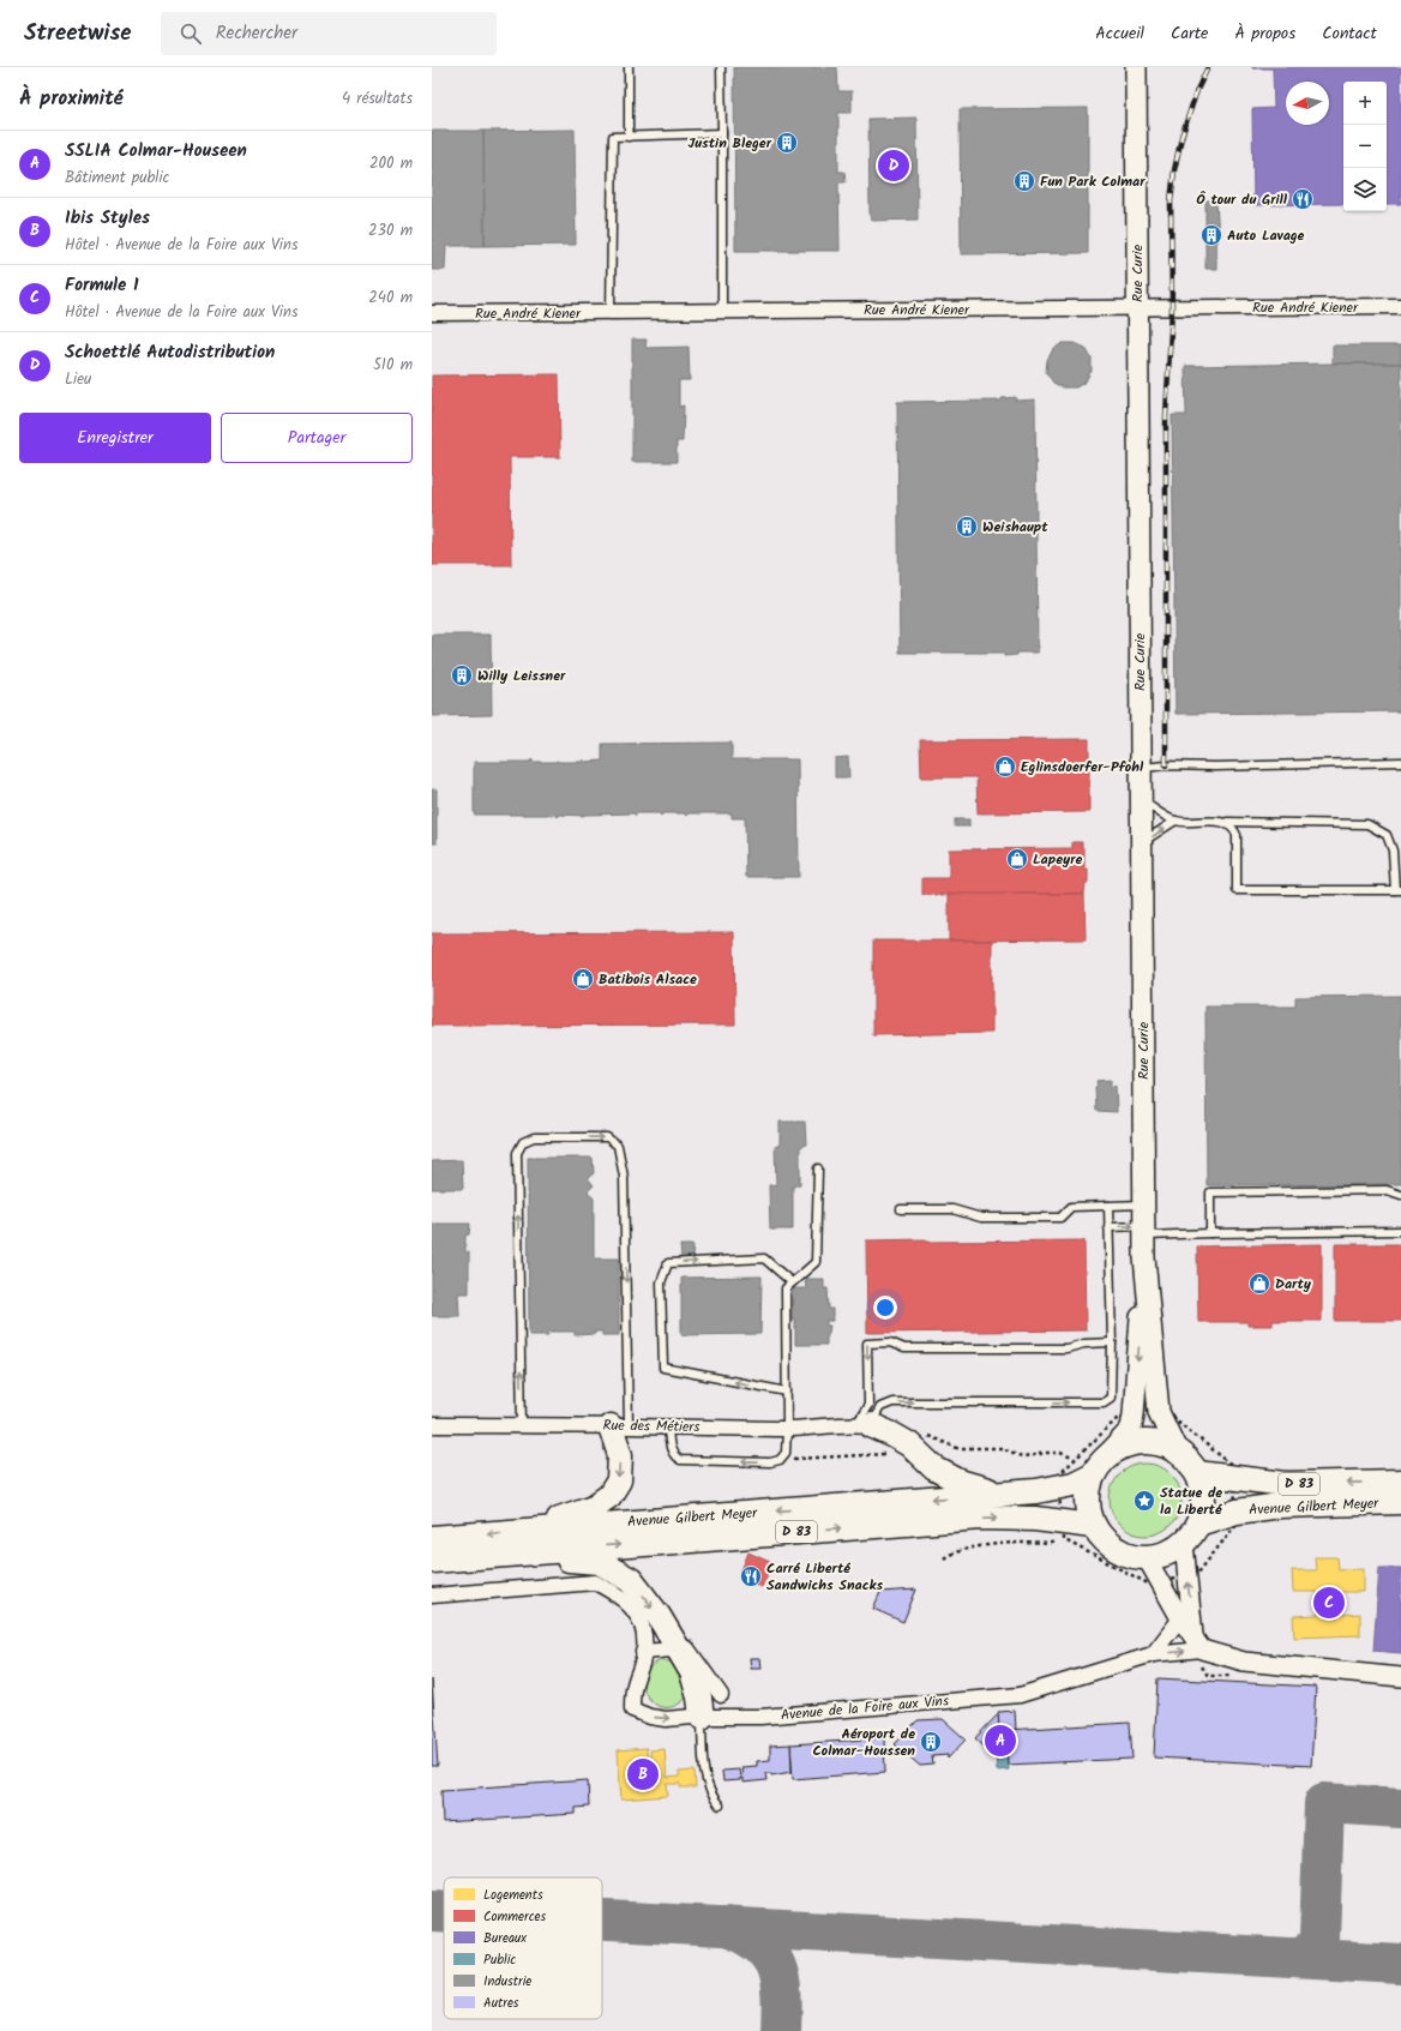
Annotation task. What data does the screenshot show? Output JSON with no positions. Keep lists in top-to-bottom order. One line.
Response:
{"streets":{"main road":["Rue Curie","D 83","Avenue Gilbert Meyer"],"street":["Rue André Kiener","Rue des Métiers","Avenue de la Foire aux Vins"]},"crossings":[["Rue Curie","Rue André Kiener"],["Rue Curie","Avenue Gilbert Meyer"]],"places":{"building":["Justin Bleger","Fun Park Colmar","Auto Lavage","Weishaupt","Willy Leissner","Aéroport de Colmar-Houssen"],"restaurant":["Ô tour du Grill","Carré Liberté Sandwichs Snacks"],"shop":["Eglinsdoerfer-Pfohl","Lapeyre","Batibois Alsace","Darty"],"place":["Statue de la Liberté"]},"legend":["Logements","Commerces","Bureaux","Public","Industrie","Autres"],"north":"left","page":{"header":"Streetwise","search":"Rechercher","nav":["Accueil","Carte","À propos","Contact"],"heading":["À proximité","4 résultats"],"map_buttons":["+","−"],"list":[{"mark":"A","name":"SSLIA Colmar-Houseen","note":"Bâtiment public","value":"200 m"},{"mark":"B","name":"Ibis Styles","note":"Hôtel · Avenue de la Foire aux Vins","value":"230 m"},{"mark":"C","name":"Formule 1","note":"Hôtel · Avenue de la Foire aux Vins","value":"240 m"},{"mark":"D","name":"Schoettlé Autodistribution","note":"Lieu","value":"510 m"}],"pins":["D","C","A","B"],"buttons":["Enregistrer","Partager"]}}
